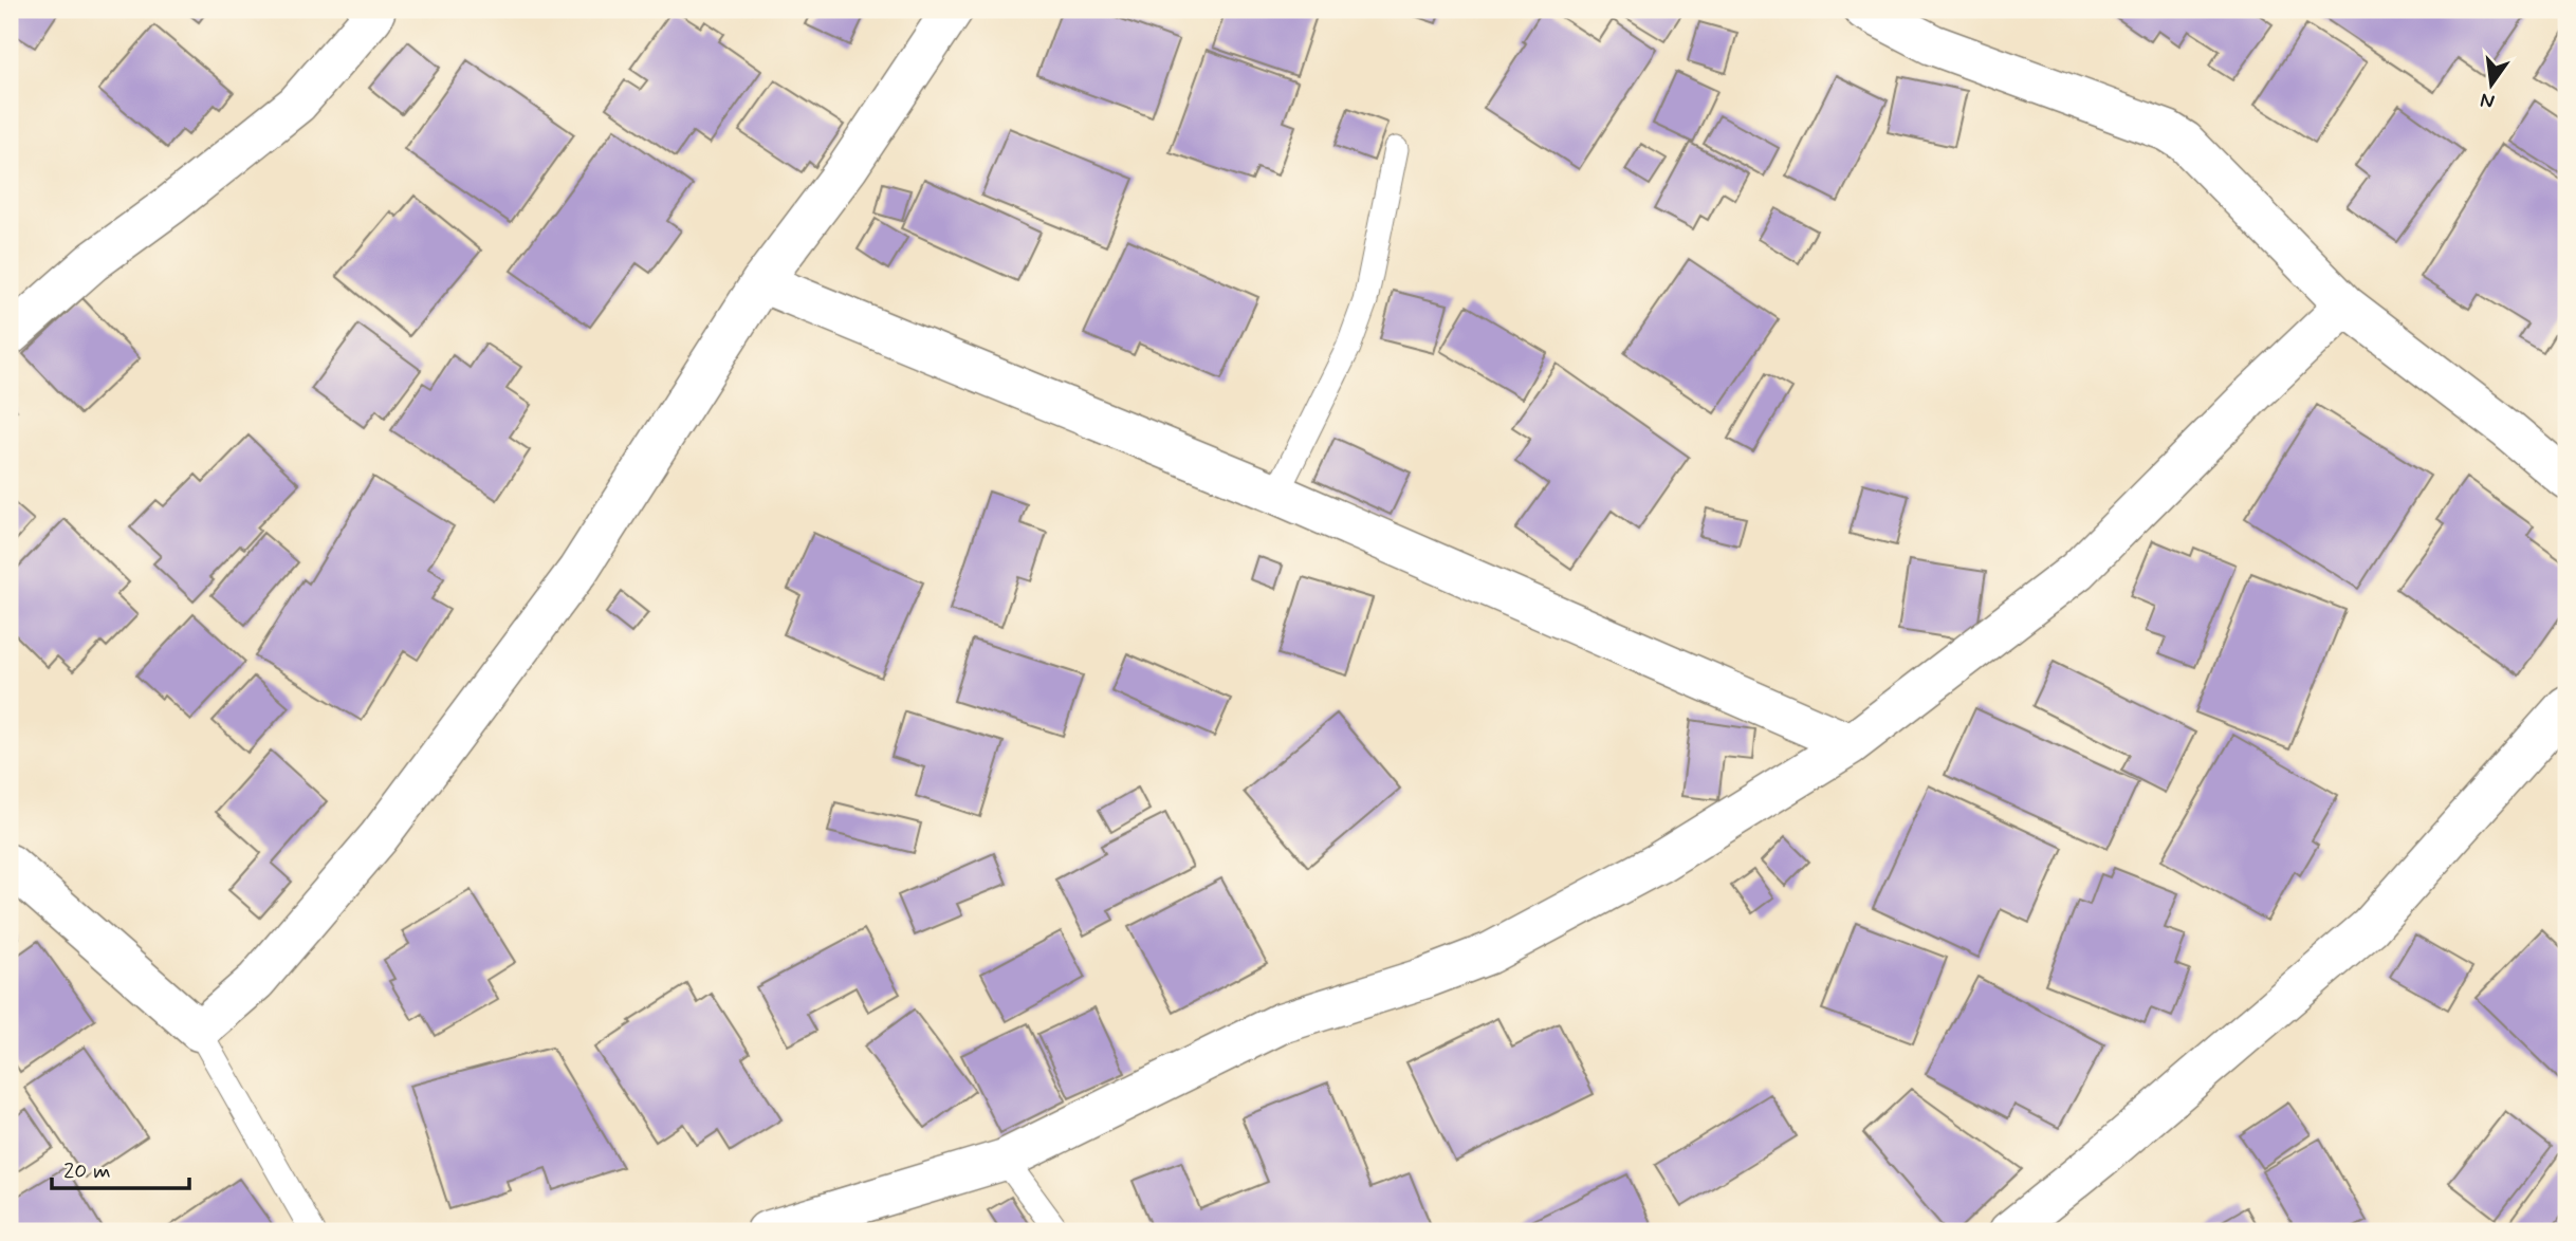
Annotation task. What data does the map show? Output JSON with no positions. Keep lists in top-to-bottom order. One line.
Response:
{"scale_bar":"20 m","north":"bottom"}
